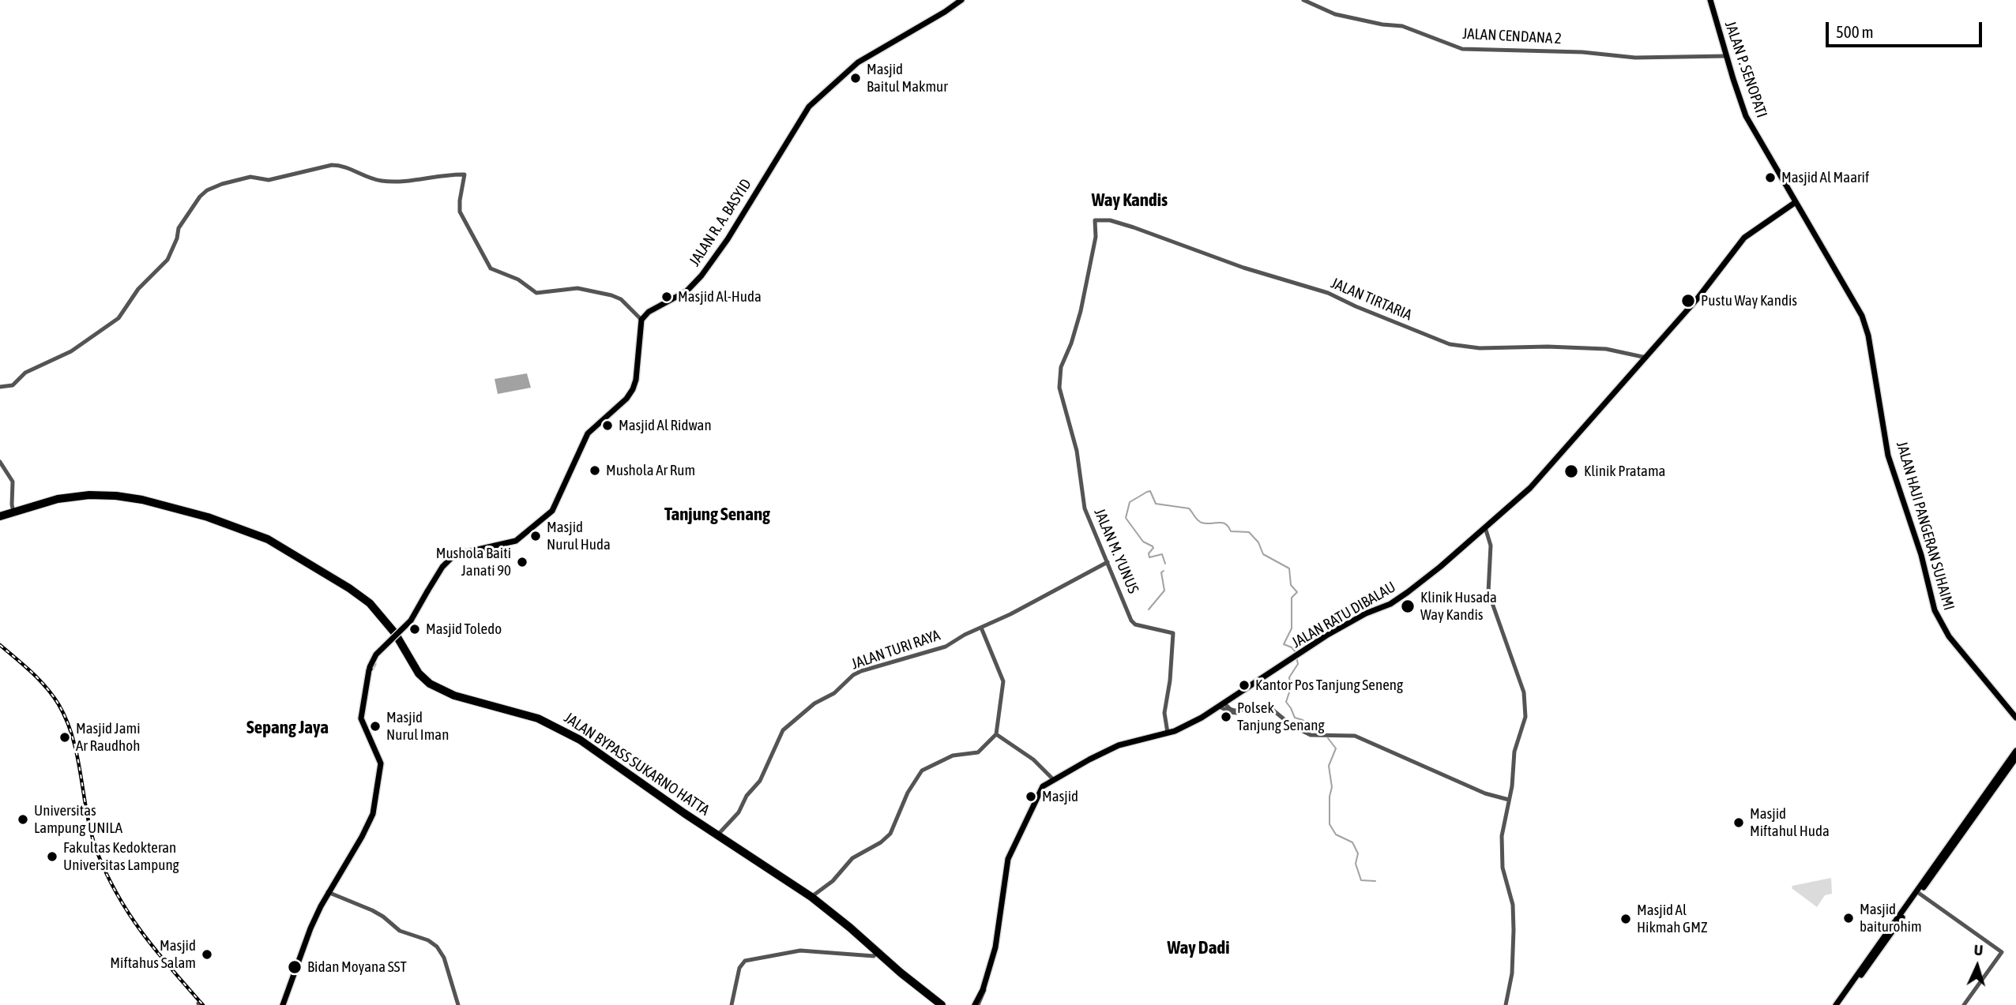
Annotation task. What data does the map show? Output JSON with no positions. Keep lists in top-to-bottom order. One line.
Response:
{"streets":{"highway":["JALAN BYPASS SUKARNO HATTA"],"main road":["JALAN P. SENOPATI","JALAN R. A. BASYID","JALAN HAJI PANGERAN SUHAIMI","JALAN RATU DIBALAU"],"street":["JALAN CENDANA 2","JALAN TIRTARIA","JALAN M. YUNUS","JALAN TURI RAYA"]},"crossings":[["JALAN CENDANA 2","JALAN P. SENOPATI"],["JALAN P. SENOPATI","JALAN HAJI PANGERAN SUHAIMI"],["JALAN P. SENOPATI","JALAN RATU DIBALAU"],["JALAN TIRTARIA","JALAN M. YUNUS"],["JALAN TIRTARIA","JALAN RATU DIBALAU"],["JALAN HAJI PANGERAN SUHAIMI","JALAN RATU DIBALAU"],["JALAN M. YUNUS","JALAN RATU DIBALAU"],["JALAN M. YUNUS","JALAN TURI RAYA"],["JALAN TURI RAYA","JALAN BYPASS SUKARNO HATTA"]],"districts":["Way Kandis","Tanjung Senang","Sepang Jaya","Way Dadi"],"places":["Masjid Baitul Makmur","Masjid Al Maarif","Masjid Al-Huda","Pustu Way Kandis","Masjid Al Ridwan","Mushola Ar Rum","Klinik Pratama","Masjid Nurul Huda","Mushola Baiti Janati 90","Klinik Husada Way Kandis","Masjid Toledo","Kantor Pos Tanjung Seneng","Polsek Tanjung Senang","Masjid Nurul Iman","Masjid Jami Ar Raudhoh","Masjid","Universitas Lampung UNILA","Masjid Miftahul Huda","Fakultas Kedokteran Universitas Lampung","Masjid baiturohim","Masjid Al Hikmah GMZ","Masjid Miftahus Salam","Bidan Moyana SST"],"scale_bar":"500 m","north":"top"}
